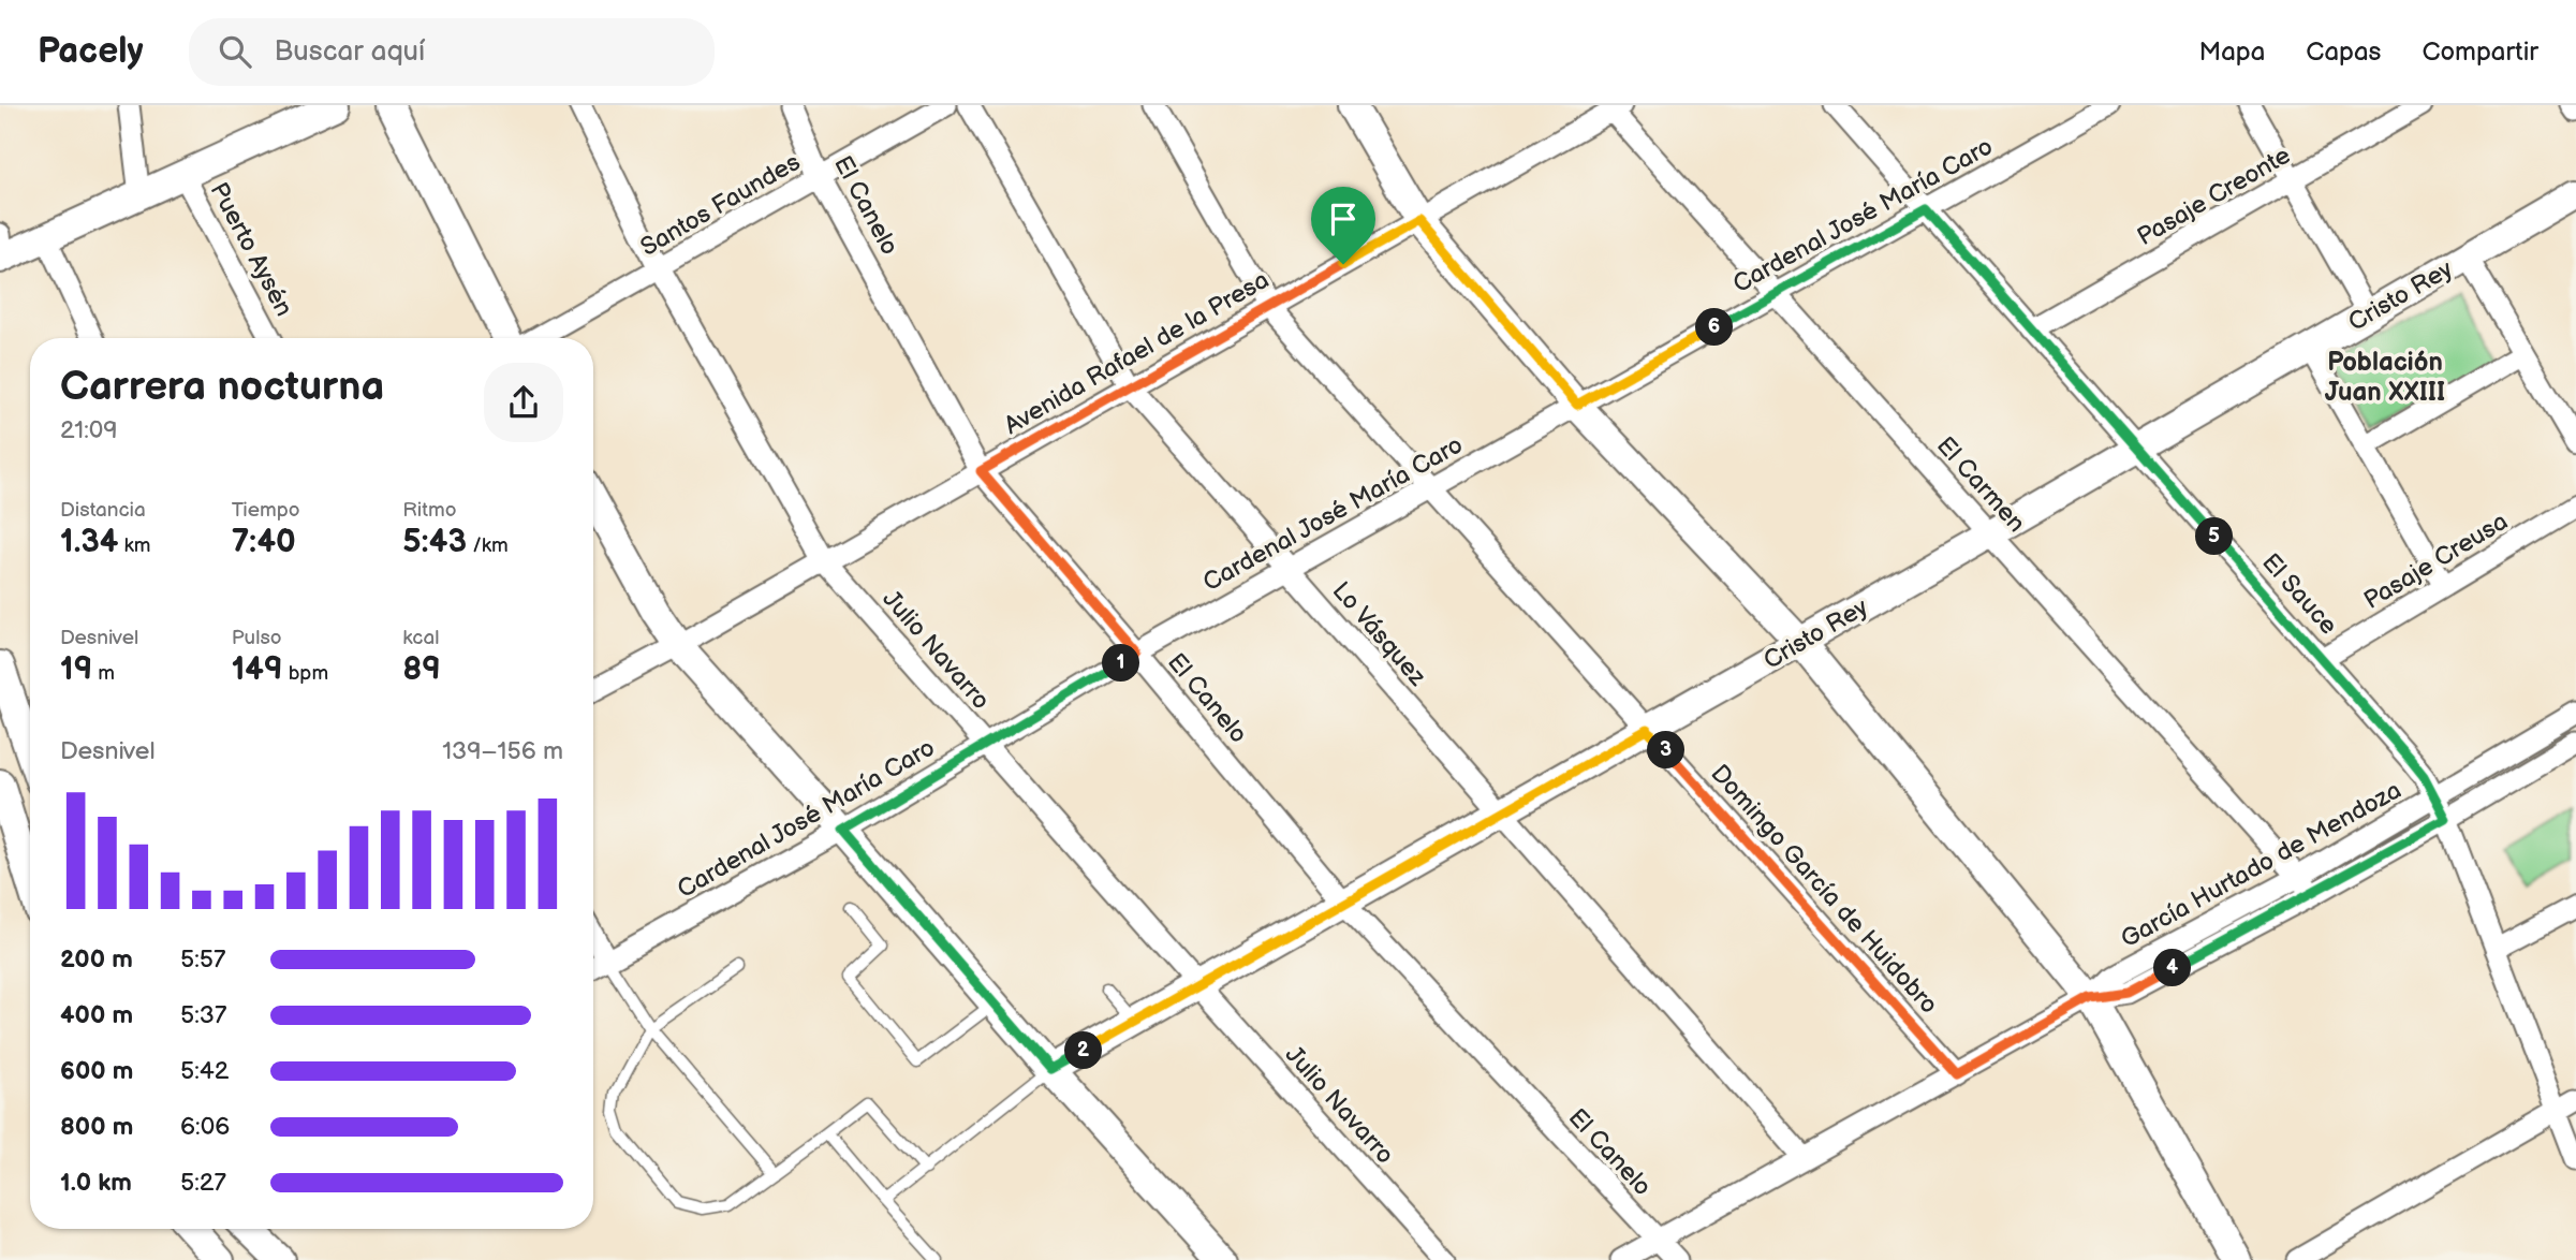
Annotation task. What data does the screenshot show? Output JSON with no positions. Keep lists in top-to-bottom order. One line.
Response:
{"streets":{"street":["Pasaje Creonte","Santos Faundes","El Canelo","Cardenal José María Caro","Puerto Aysén","Cristo Rey","Avenida Rafael de la Presa","El Carmen","Pasaje Creusa","El Sauce","Lo Vásquez","Julio Navarro","García Hurtado de Mendoza","Domingo García de Huidobro"]},"crossings":[["Pasaje Creonte","El Sauce"],["Santos Faundes","El Canelo"],["Santos Faundes","Julio Navarro"],["El Canelo","Cardenal José María Caro"],["El Canelo","Cristo Rey"],["El Canelo","Avenida Rafael de la Presa"],["El Canelo","García Hurtado de Mendoza"],["Cardenal José María Caro","El Carmen"],["Cardenal José María Caro","El Sauce"],["Cardenal José María Caro","Lo Vásquez"],["Cardenal José María Caro","Julio Navarro"],["Cardenal José María Caro","Domingo García de Huidobro"],["Cristo Rey","El Carmen"],["Cristo Rey","El Sauce"],["Cristo Rey","Lo Vásquez"],["Cristo Rey","Julio Navarro"],["Cristo Rey","Domingo García de Huidobro"],["Avenida Rafael de la Presa","El Carmen"],["Avenida Rafael de la Presa","Lo Vásquez"],["Avenida Rafael de la Presa","Julio Navarro"],["Avenida Rafael de la Presa","Domingo García de Huidobro"],["El Carmen","García Hurtado de Mendoza"],["Pasaje Creusa","El Sauce"],["El Sauce","García Hurtado de Mendoza"],["Lo Vásquez","García Hurtado de Mendoza"],["García Hurtado de Mendoza","Domingo García de Huidobro"]],"districts":["Población Juan XXIII"],"page":{"header":"Pacely","search":"Buscar aquí","nav":["Mapa","Capas","Compartir"],"pins":["6","5","1","3","4","2"],"heading":["Carrera nocturna","21:09"],"stats":[["Distancia","1.34 km"],["Tiempo","7:40"],["Ritmo","5:43 /km"],["Desnivel","19 m"],["Pulso","149 bpm"],["kcal","89"]],"chart":["Desnivel","139–156 m"],"list":[{"name":"200 m","note":"5:57"},{"name":"400 m","note":"5:37"},{"name":"600 m","note":"5:42"},{"name":"800 m","note":"6:06"},{"name":"1.0 km","note":"5:27"}]}}
